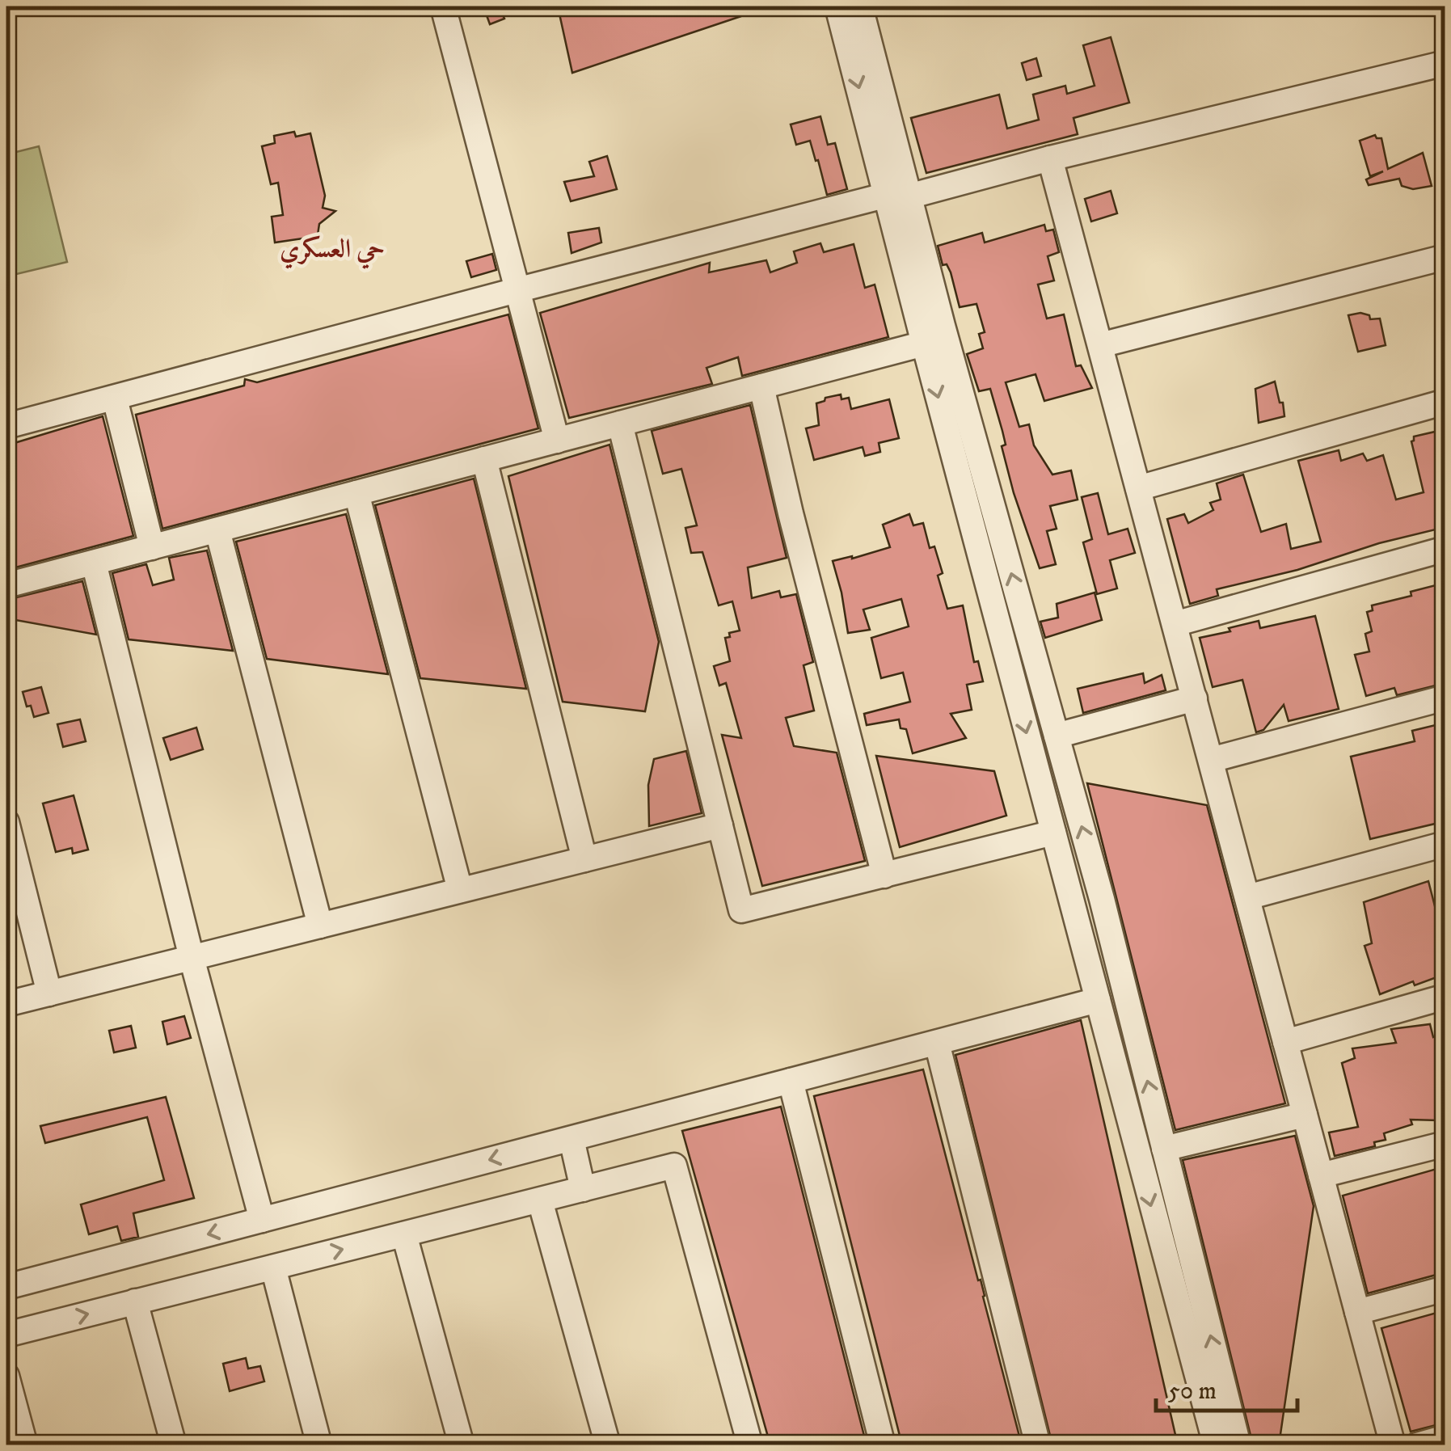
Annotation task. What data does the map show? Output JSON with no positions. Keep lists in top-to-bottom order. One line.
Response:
{"districts":["حي العسكري"],"scale_bar":"50 m"}
